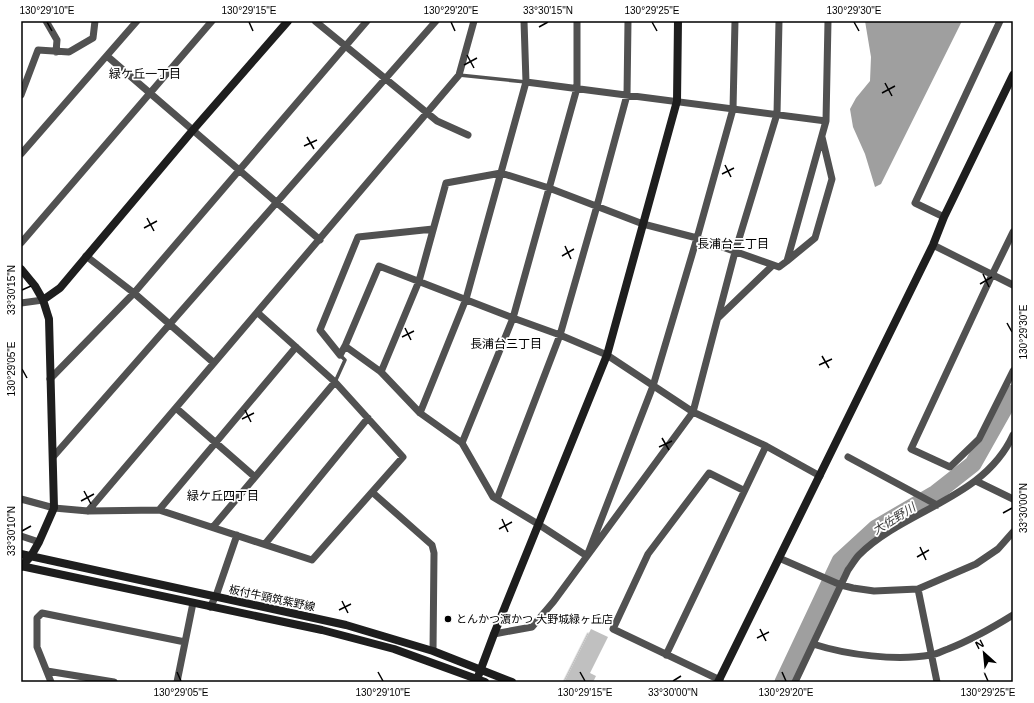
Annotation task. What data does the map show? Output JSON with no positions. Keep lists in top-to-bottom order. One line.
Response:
{"streets":{"street":["板付牛頸筑紫野線"]},"districts":["緑ケ丘一丁目","長浦台二丁目","長浦台三丁目","緑ケ丘四丁目"],"water":["大佐野川"],"places":["とんかつ濵かつ 大野城緑ヶ丘店"],"north":"top left","coordinates":["130°29'10\"E","130°29'15\"E","130°29'20\"E","33°30'15\"N","130°29'25\"E","130°29'30\"E","130°29'05\"E","33°30'00\"N","33°30'10\"N"]}
